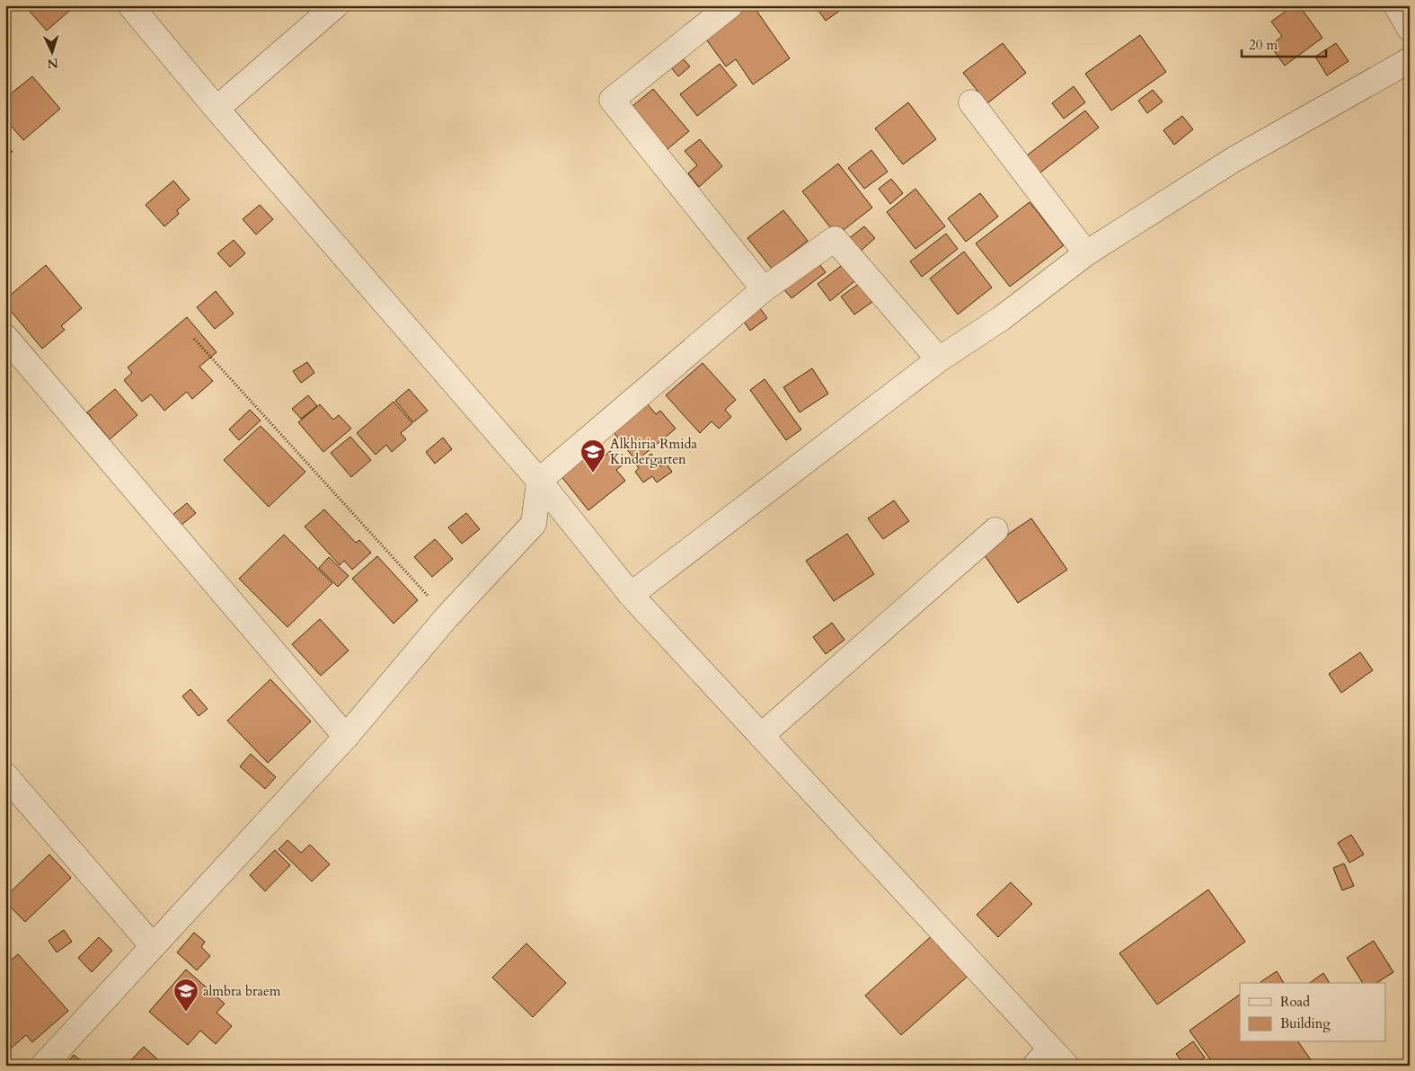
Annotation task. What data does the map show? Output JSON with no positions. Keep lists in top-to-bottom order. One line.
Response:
{"places":{"school or university":["Alkhiria Rmida Kindergarten","almbra braem"]},"legend":["Road","Building"],"scale_bar":"20 m","north":"bottom"}
